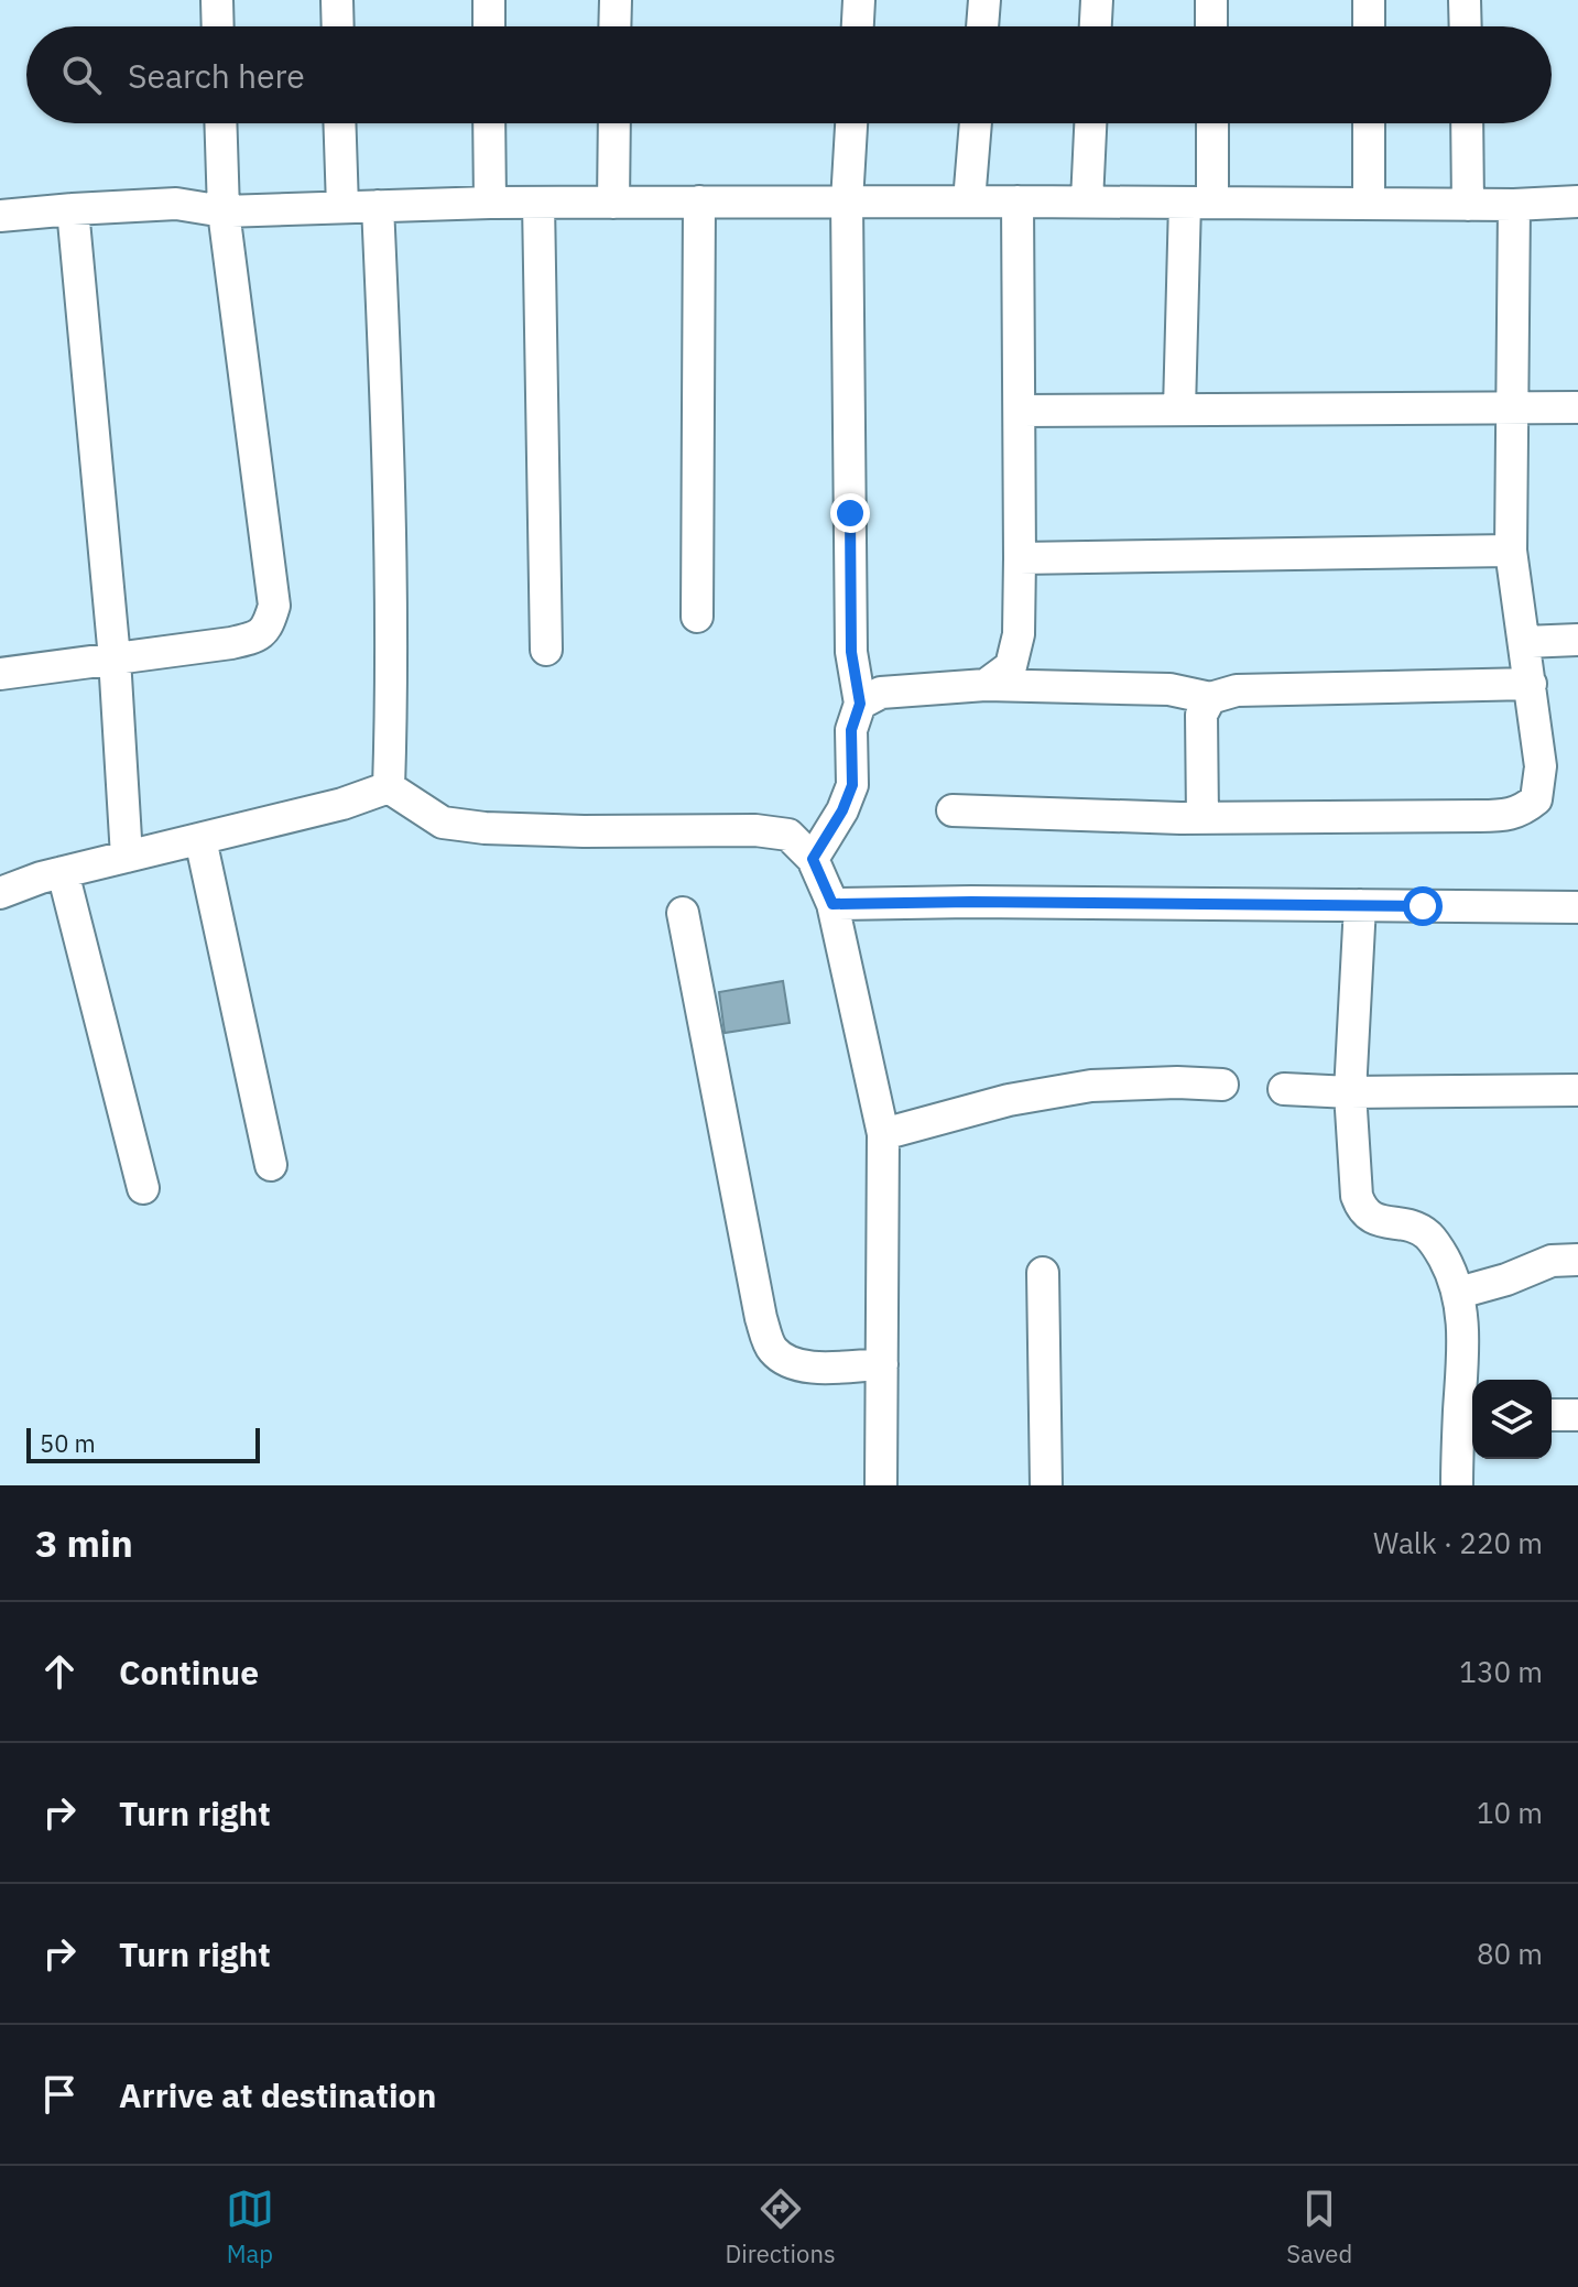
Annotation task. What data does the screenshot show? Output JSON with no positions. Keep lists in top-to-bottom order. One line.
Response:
{"scale_bar":"50 m","page":{"search":"Search here","scale":"50 m","heading":["3 min","Walk · 220 m"],"list":[["Continue","130 m"],["Turn right","10 m"],["Turn right","80 m"],"Arrive at destination"],"nav":["Map","Directions","Saved"]}}
